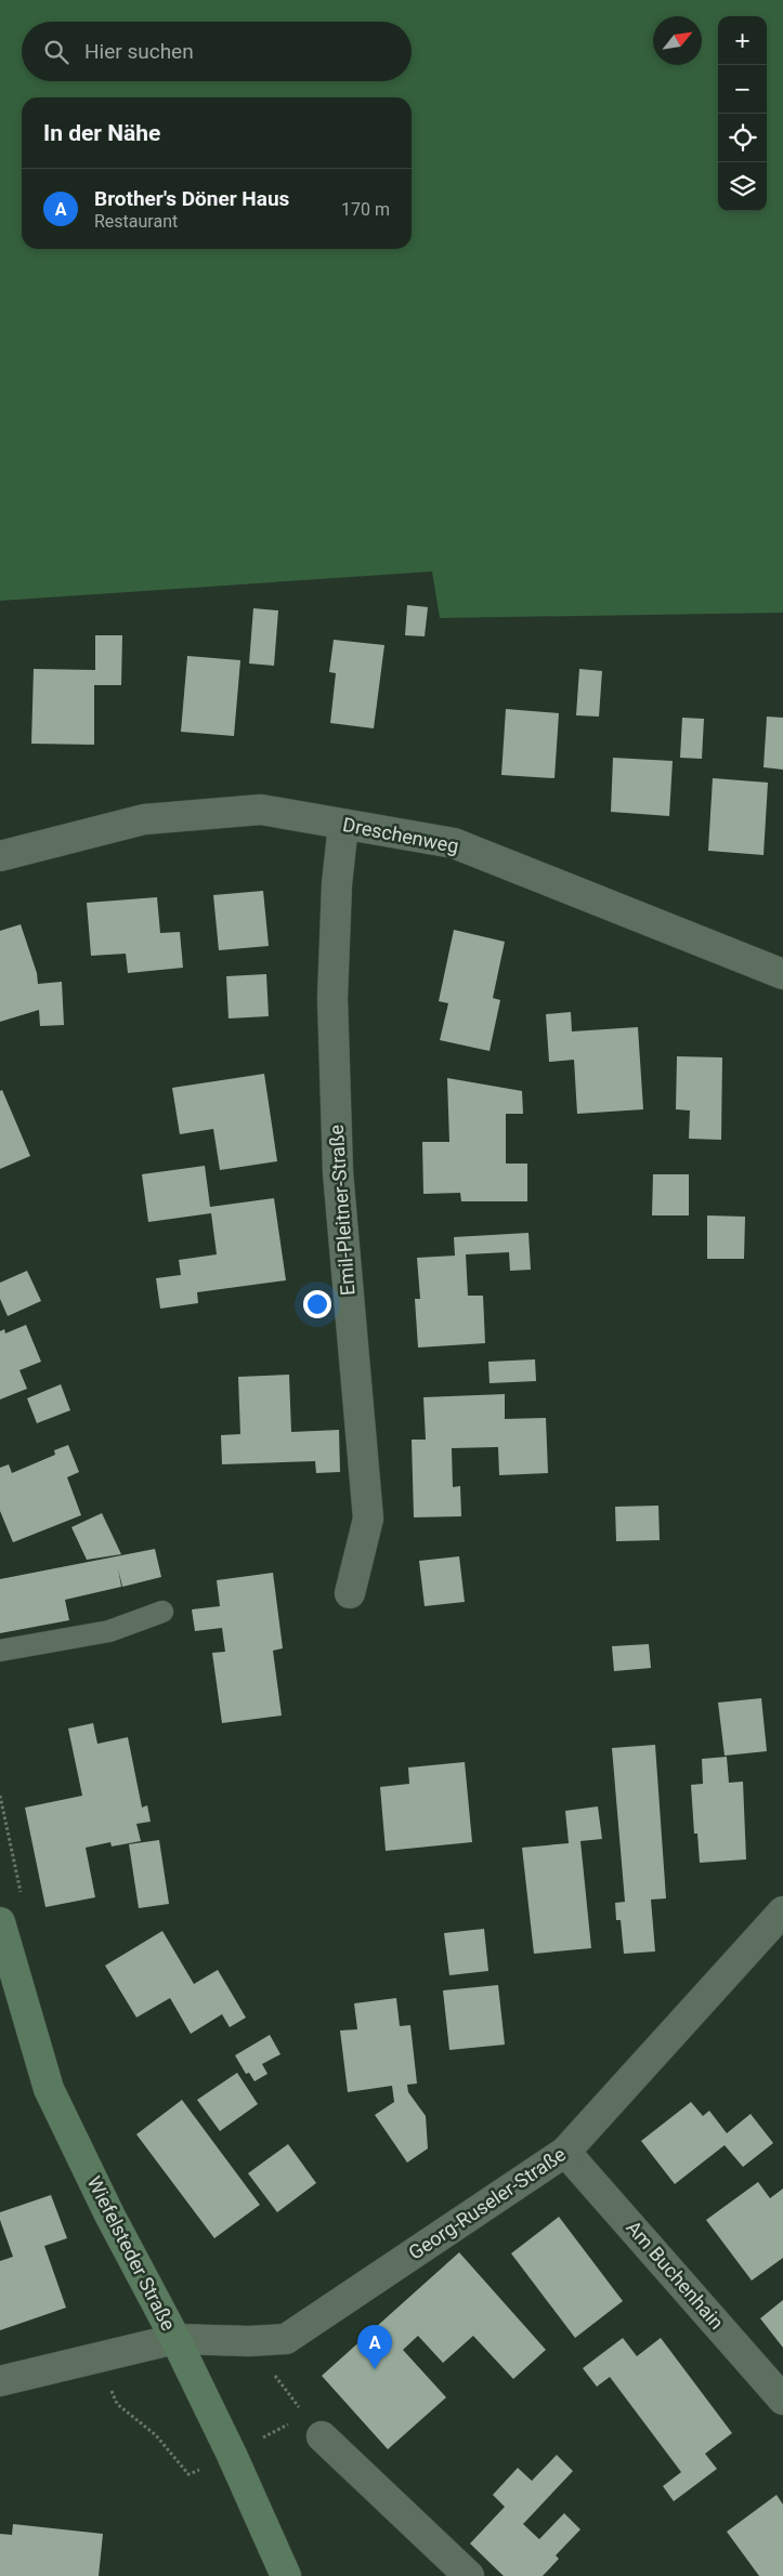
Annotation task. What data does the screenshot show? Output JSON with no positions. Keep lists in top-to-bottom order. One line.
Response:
{"streets":{"main road":["Wiefelsteder Straße"],"street":["Dreschenweg","Emil-Pleitner-Straße","Georg-Ruseler-Straße","Am Buchenhain"]},"crossings":[["Dreschenweg","Emil-Pleitner-Straße"],["Georg-Ruseler-Straße","Wiefelsteder Straße"],["Georg-Ruseler-Straße","Am Buchenhain"]],"north":"top right","page":{"map_buttons":["+","−"],"search":"Hier suchen","heading":"In der Nähe","list":[{"mark":"A","name":"Brother's Döner Haus","note":"Restaurant","value":"170 m"}],"pins":"A"}}
